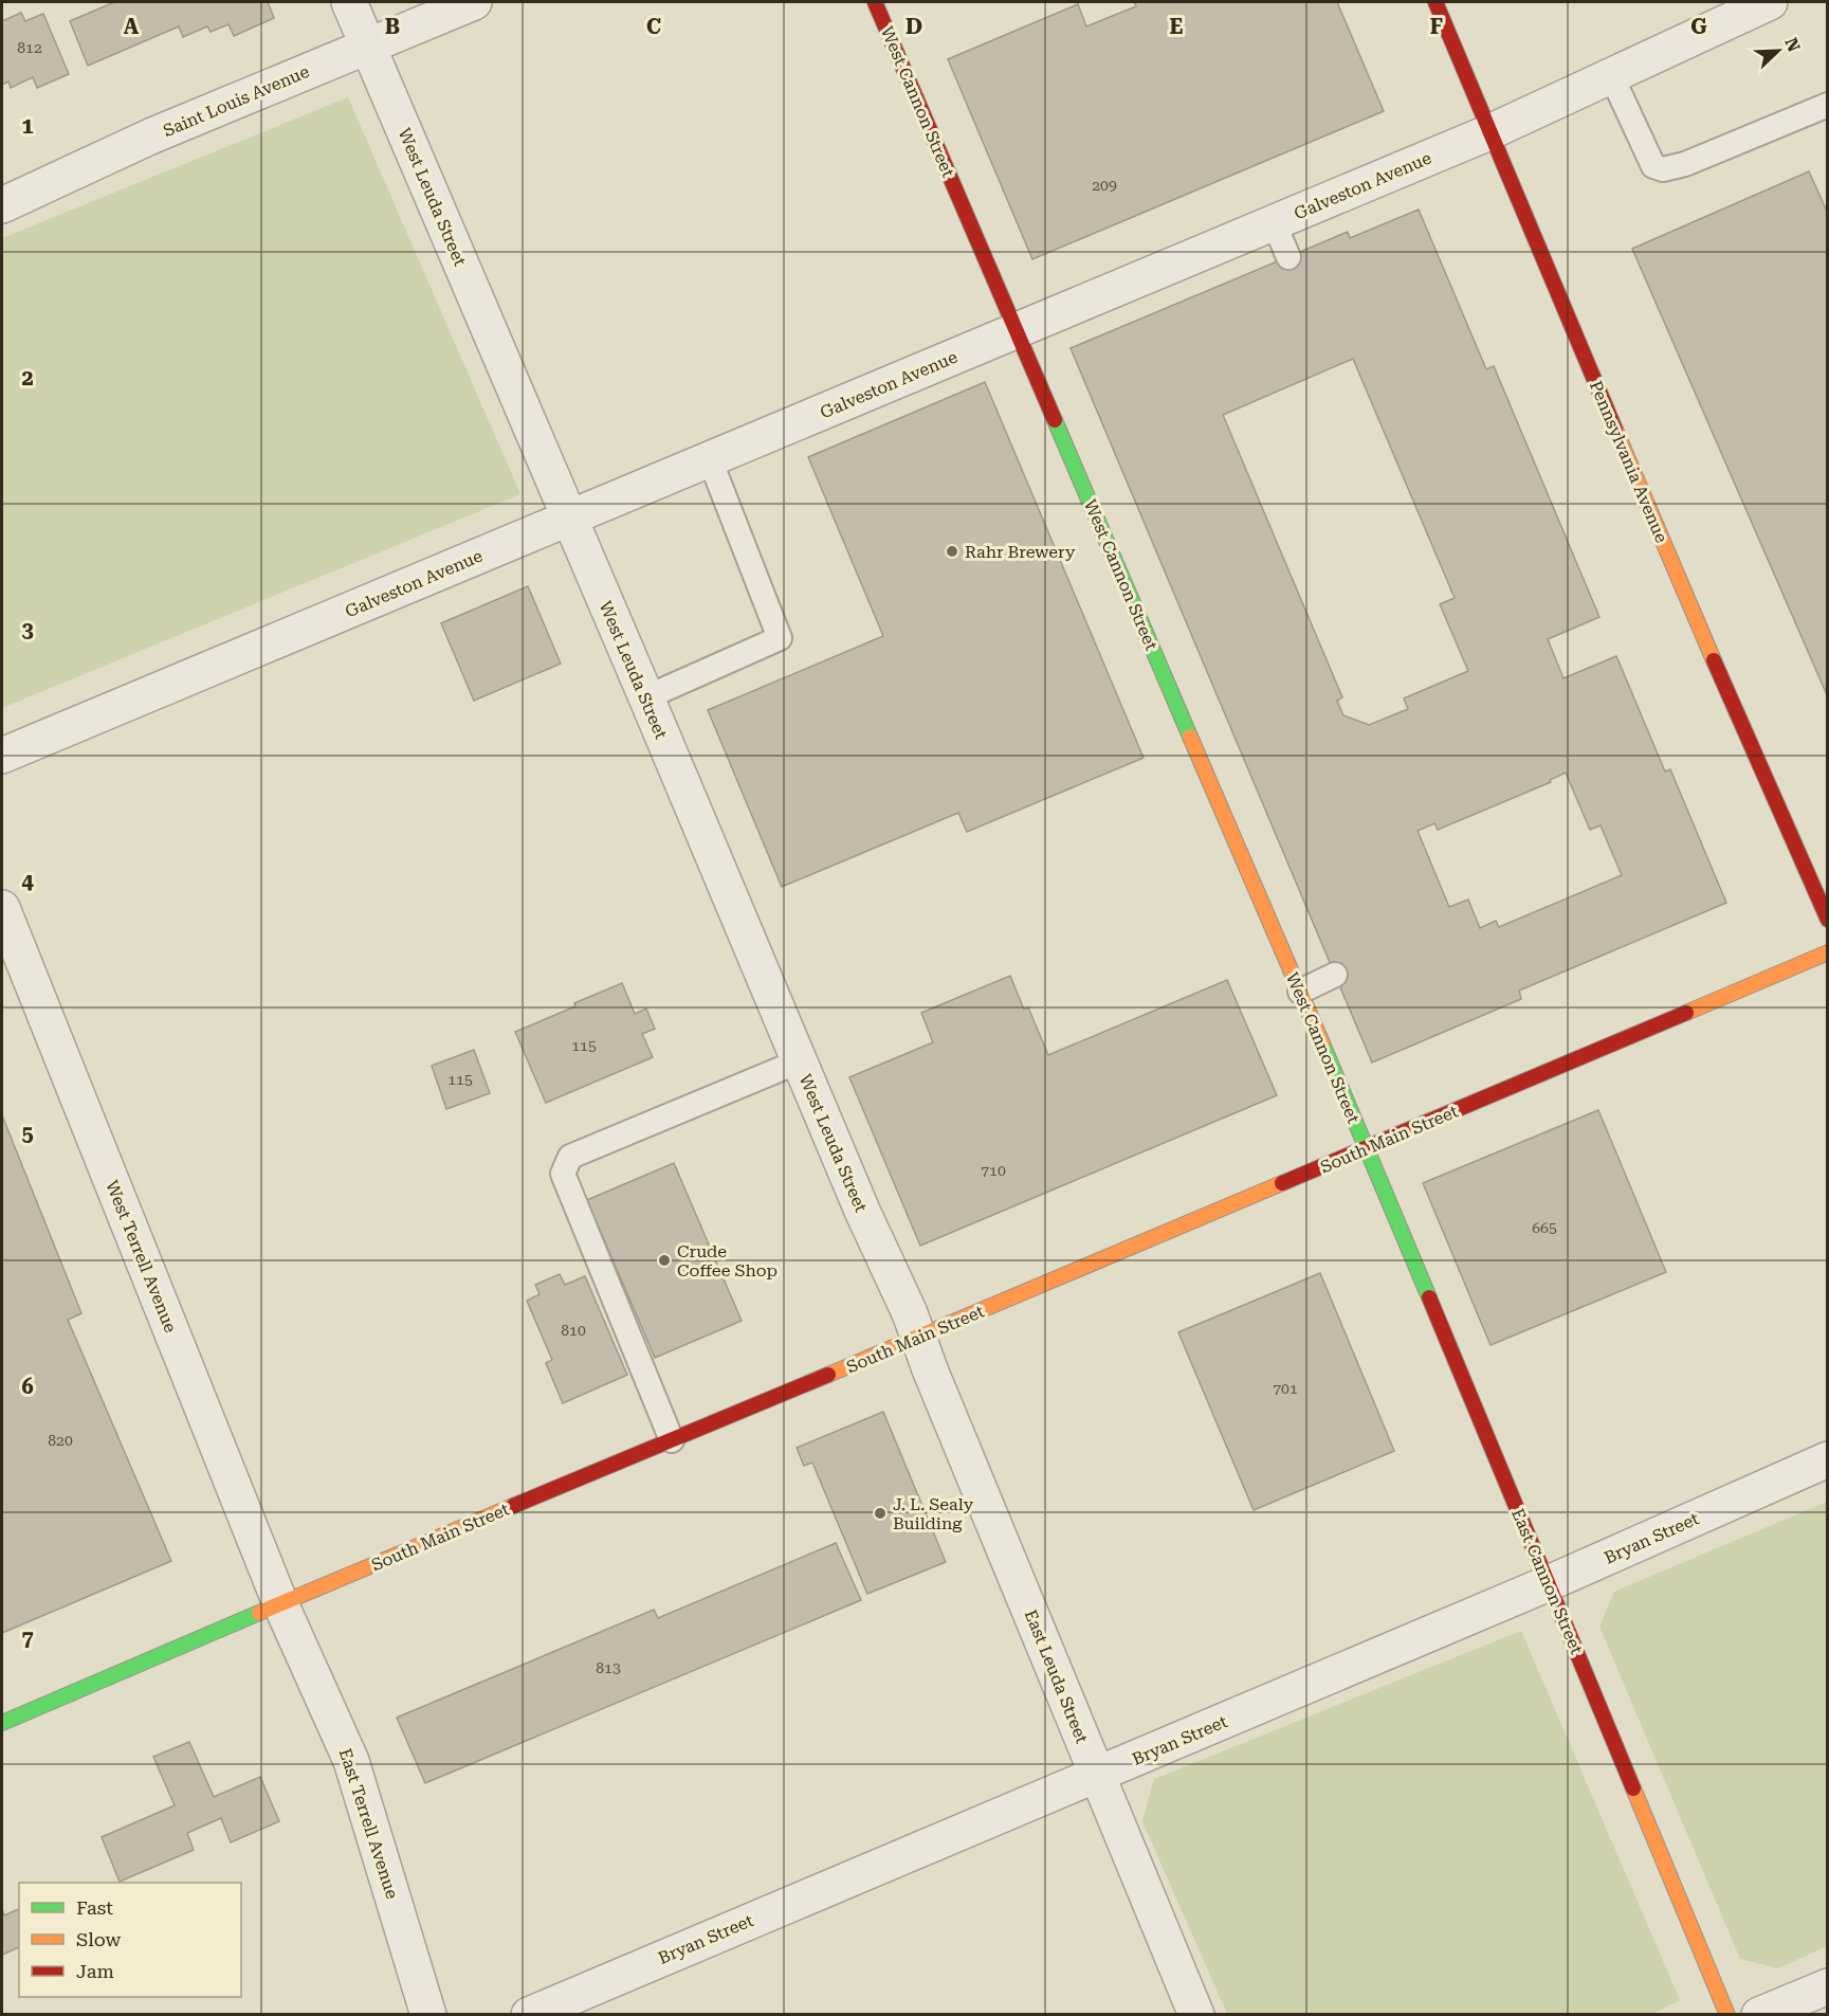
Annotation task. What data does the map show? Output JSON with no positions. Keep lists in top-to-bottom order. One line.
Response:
{"streets":{"street":["Saint Louis Avenue","West Cannon Street","Galveston Avenue","West Leuda Street","Pennsylvania Avenue","South Main Street","West Terrell Avenue","Bryan Street","East Cannon Street","East Leuda Street","East Terrell Avenue"]},"crossings":[["Saint Louis Avenue","West Leuda Street"],["West Cannon Street","Galveston Avenue"],["West Cannon Street","South Main Street"],["West Cannon Street","East Cannon Street"],["Galveston Avenue","West Leuda Street"],["Galveston Avenue","Pennsylvania Avenue"],["West Leuda Street","South Main Street"],["West Leuda Street","East Leuda Street"],["South Main Street","West Terrell Avenue"],["South Main Street","East Cannon Street"],["South Main Street","East Leuda Street"],["South Main Street","East Terrell Avenue"],["West Terrell Avenue","East Terrell Avenue"],["Bryan Street","East Cannon Street"],["Bryan Street","East Leuda Street"]],"places":["Rahr Brewery","Crude Coffee Shop","J. L. Sealy Building"],"house_numbers":["812","209","115","115","710","665","810","701","820","813"],"legend":["Fast","Slow","Jam"],"north":"top right","grid":{"columns":["A","B","C","D","E","F","G"],"rows":["1","2","3","4","5","6","7"]}}
